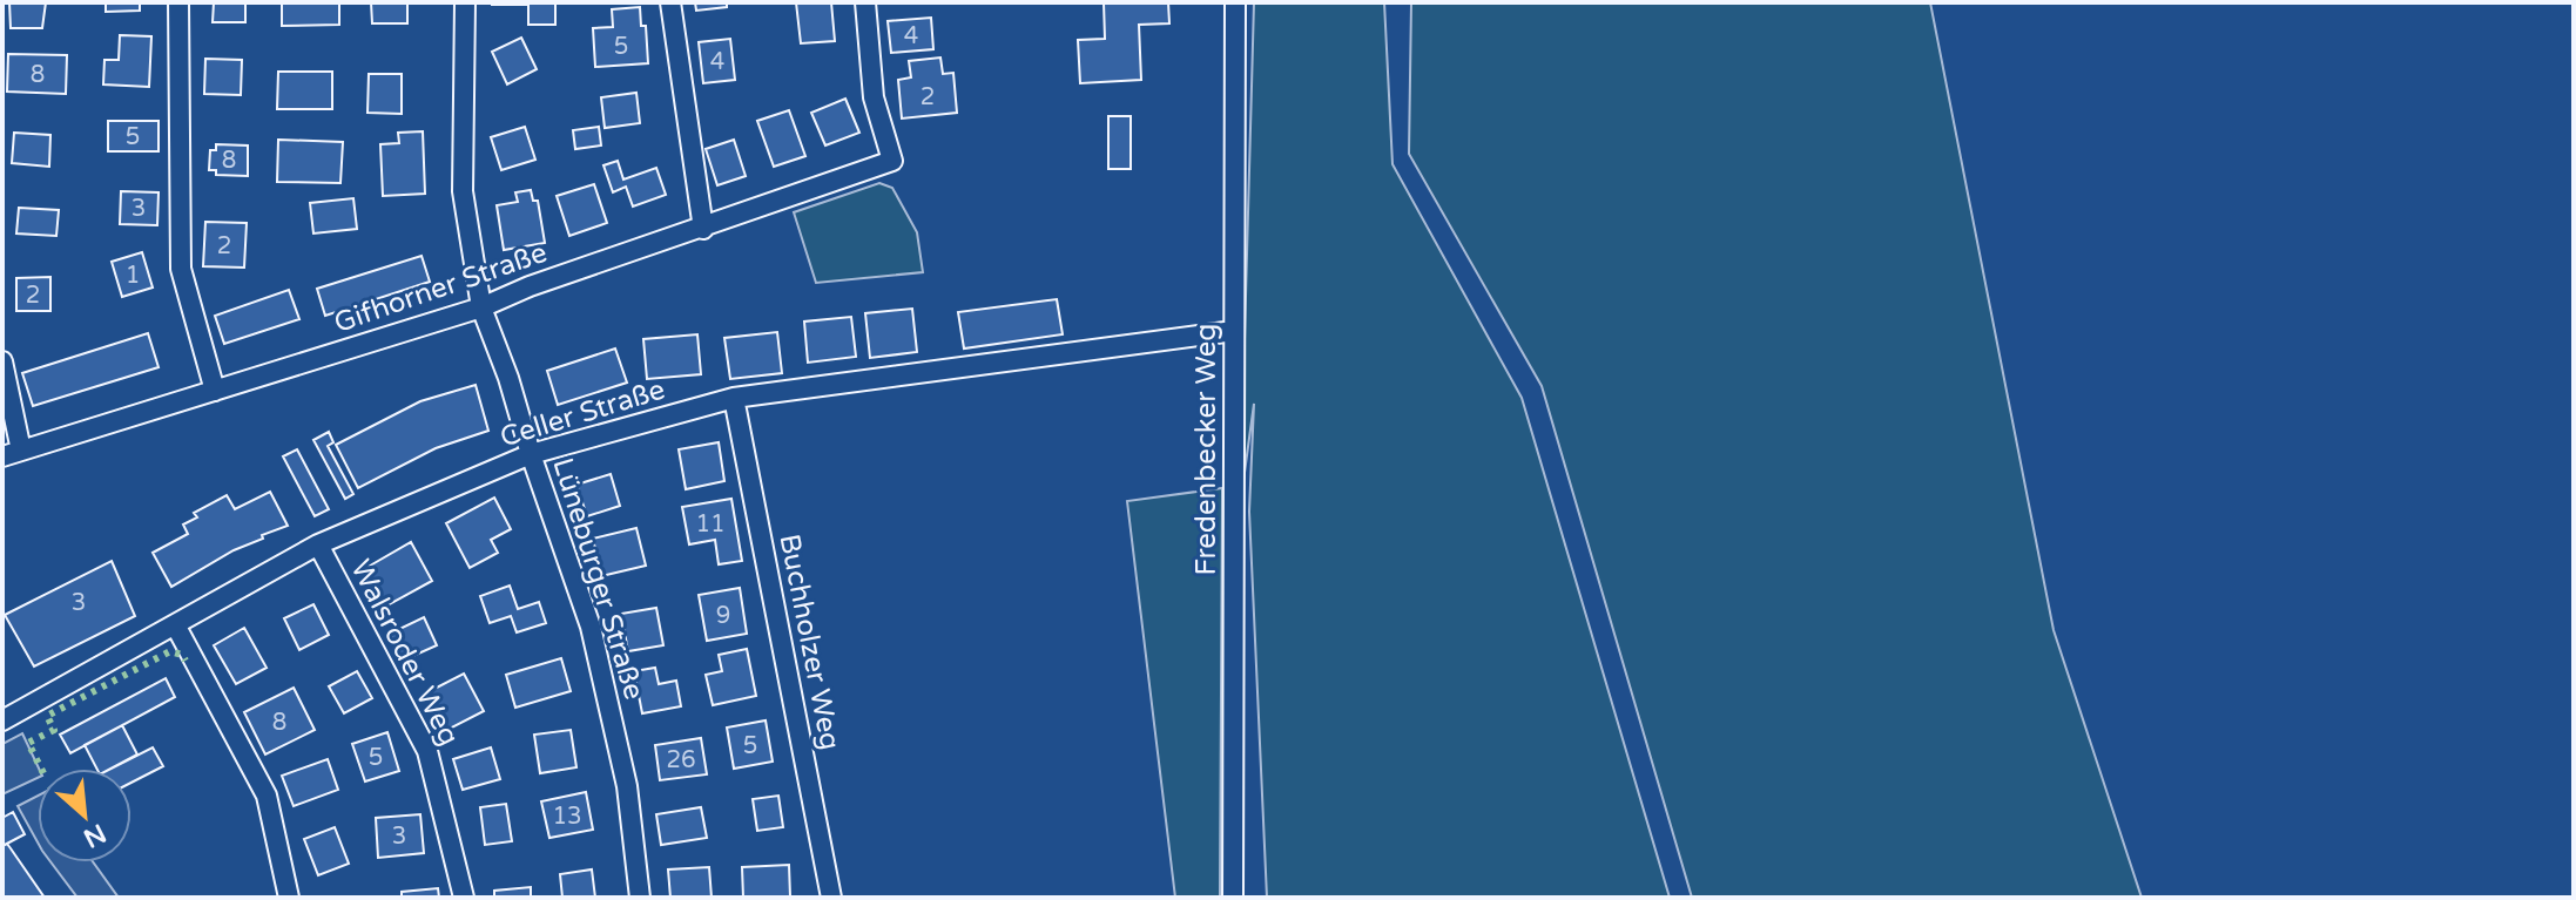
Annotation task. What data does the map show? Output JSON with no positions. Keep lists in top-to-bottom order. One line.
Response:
{"streets":{"street":["Gifhorner Straße","Celler Straße","Fredenbecker Weg","Lüneburger Straße","Buchholzer Weg","Walsroder Weg"]},"crossings":[["Gifhorner Straße","Lüneburger Straße"],["Celler Straße","Fredenbecker Weg"],["Celler Straße","Lüneburger Straße"],["Celler Straße","Buchholzer Weg"],["Celler Straße","Walsroder Weg"]],"house_numbers":["4","5","4","8","2","5","8","3","2","1","2","11","3","9","8","5","5","26","13","3"],"north":"bottom right"}
